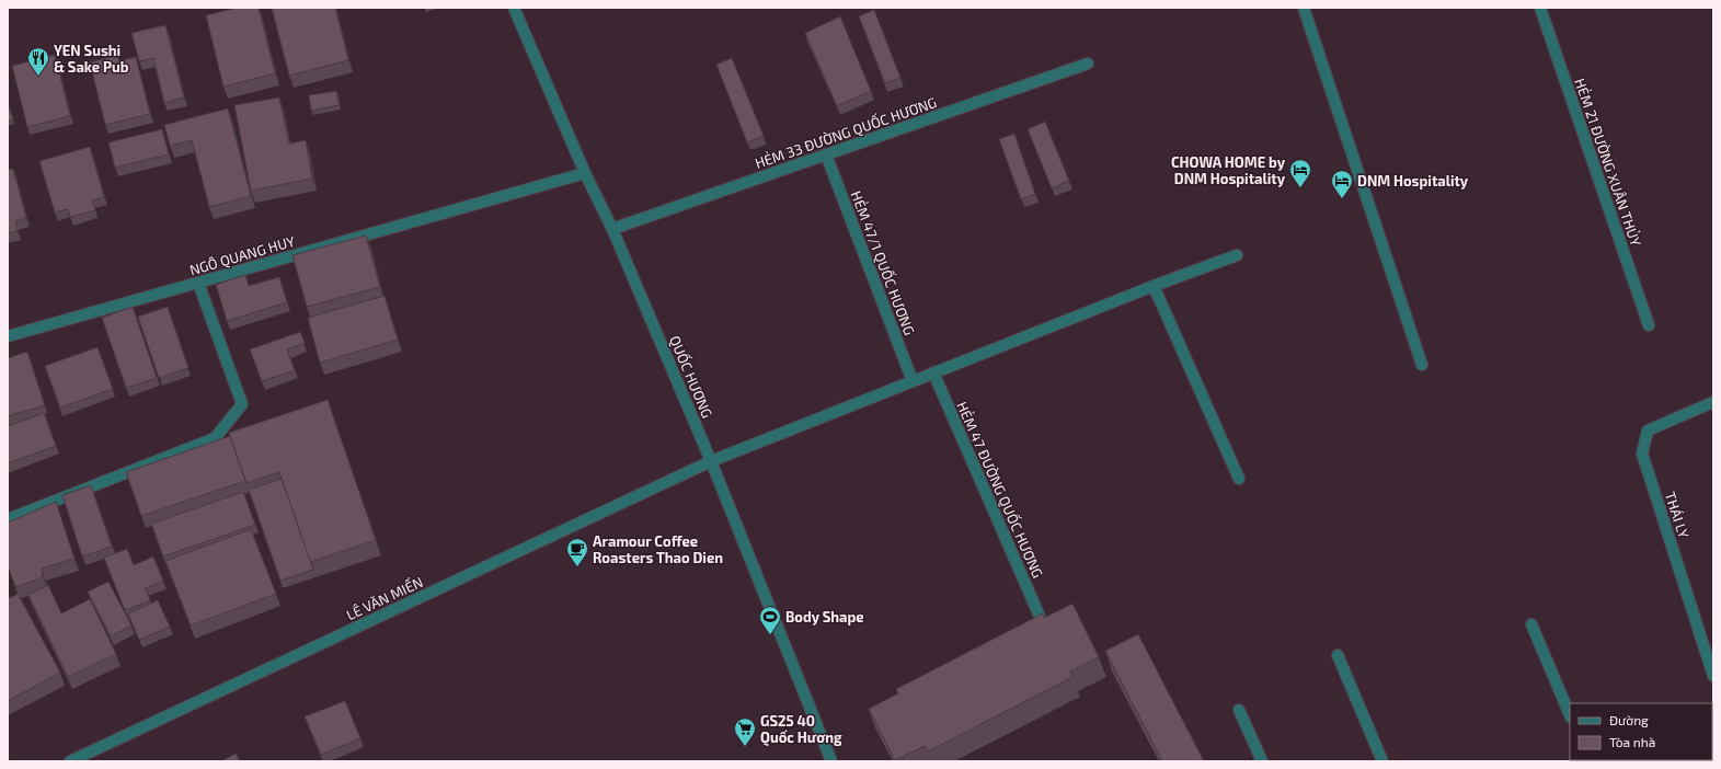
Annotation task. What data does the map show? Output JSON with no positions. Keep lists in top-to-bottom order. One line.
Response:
{"streets":{"street":["HẺM 33 ĐƯỜNG QUỐC HƯƠNG","HẺM 21 ĐƯỜNG XUÂN THỦY","NGÔ QUANG HUY","HẺM 47/1 QUỐC HƯƠNG","QUỐC HƯƠNG","HẺM 47 ĐƯỜNG QUỐC HƯƠNG","THÁI LY","LÊ VĂN MIẾN"]},"crossings":[["HẺM 33 ĐƯỜNG QUỐC HƯƠNG","HẺM 47/1 QUỐC HƯƠNG"],["HẺM 33 ĐƯỜNG QUỐC HƯƠNG","QUỐC HƯƠNG"],["NGÔ QUANG HUY","QUỐC HƯƠNG"],["QUỐC HƯƠNG","LÊ VĂN MIẾN"]],"places":{"restaurant":["YEN Sushi & Sake Pub"],"hotel":["CHOWA HOME by DNM Hospitality","DNM Hospitality"],"cafe":["Aramour Coffee Roasters Thao Dien"],"sports":["Body Shape"],"supermarket":["GS25 40 Quốc Hương"]},"legend":["Đường","Tòa nhà"]}
